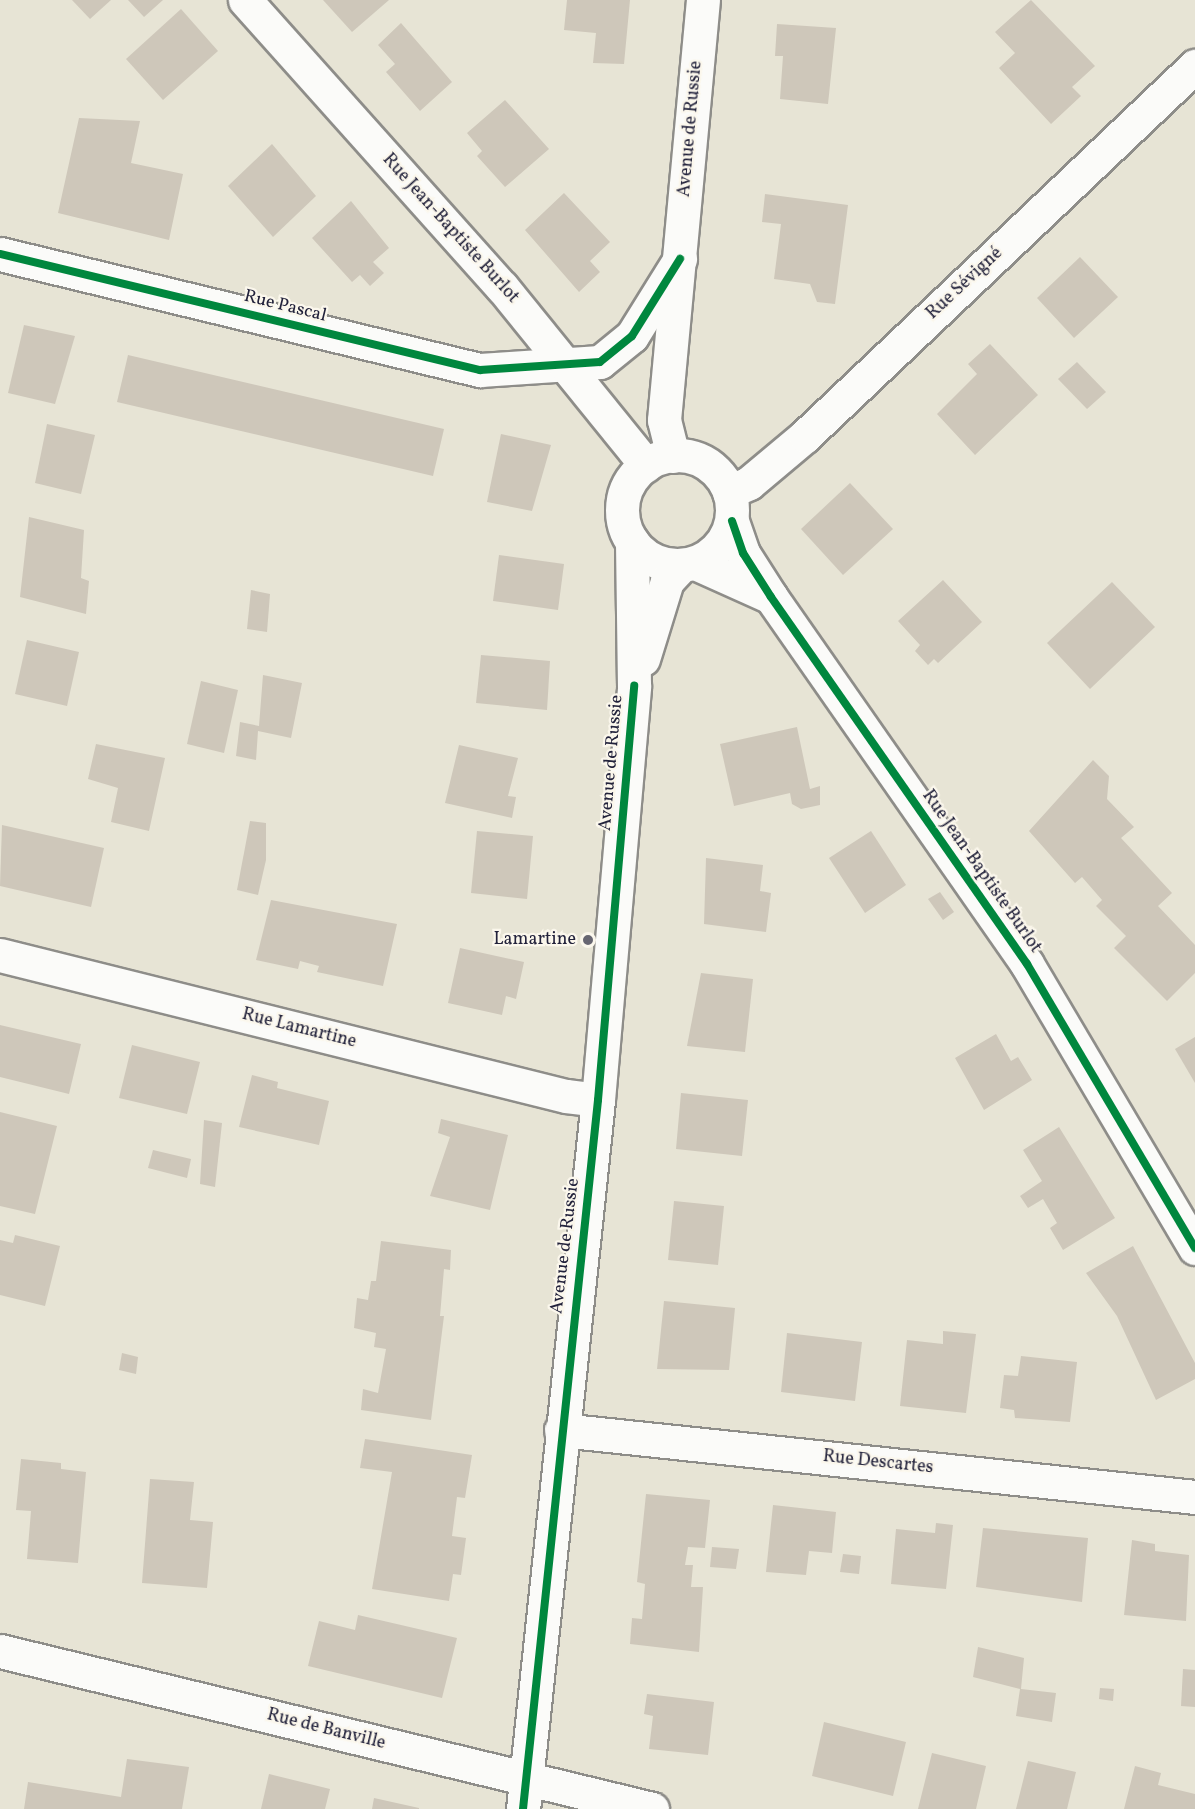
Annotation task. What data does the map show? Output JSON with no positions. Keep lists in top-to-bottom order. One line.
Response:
{"streets":{"street":["Avenue de Russie","Rue Jean-Baptiste Burlot","Rue Sévigné","Rue Pascal","Rue Lamartine","Rue Descartes","Rue de Banville"]},"crossings":[["Avenue de Russie","Rue Jean-Baptiste Burlot"],["Avenue de Russie","Rue Sévigné"],["Avenue de Russie","Rue Pascal"],["Avenue de Russie","Rue Lamartine"],["Avenue de Russie","Rue Descartes"],["Avenue de Russie","Rue de Banville"],["Rue Jean-Baptiste Burlot","Rue Sévigné"],["Rue Jean-Baptiste Burlot","Rue Pascal"]],"places":["Lamartine"]}
